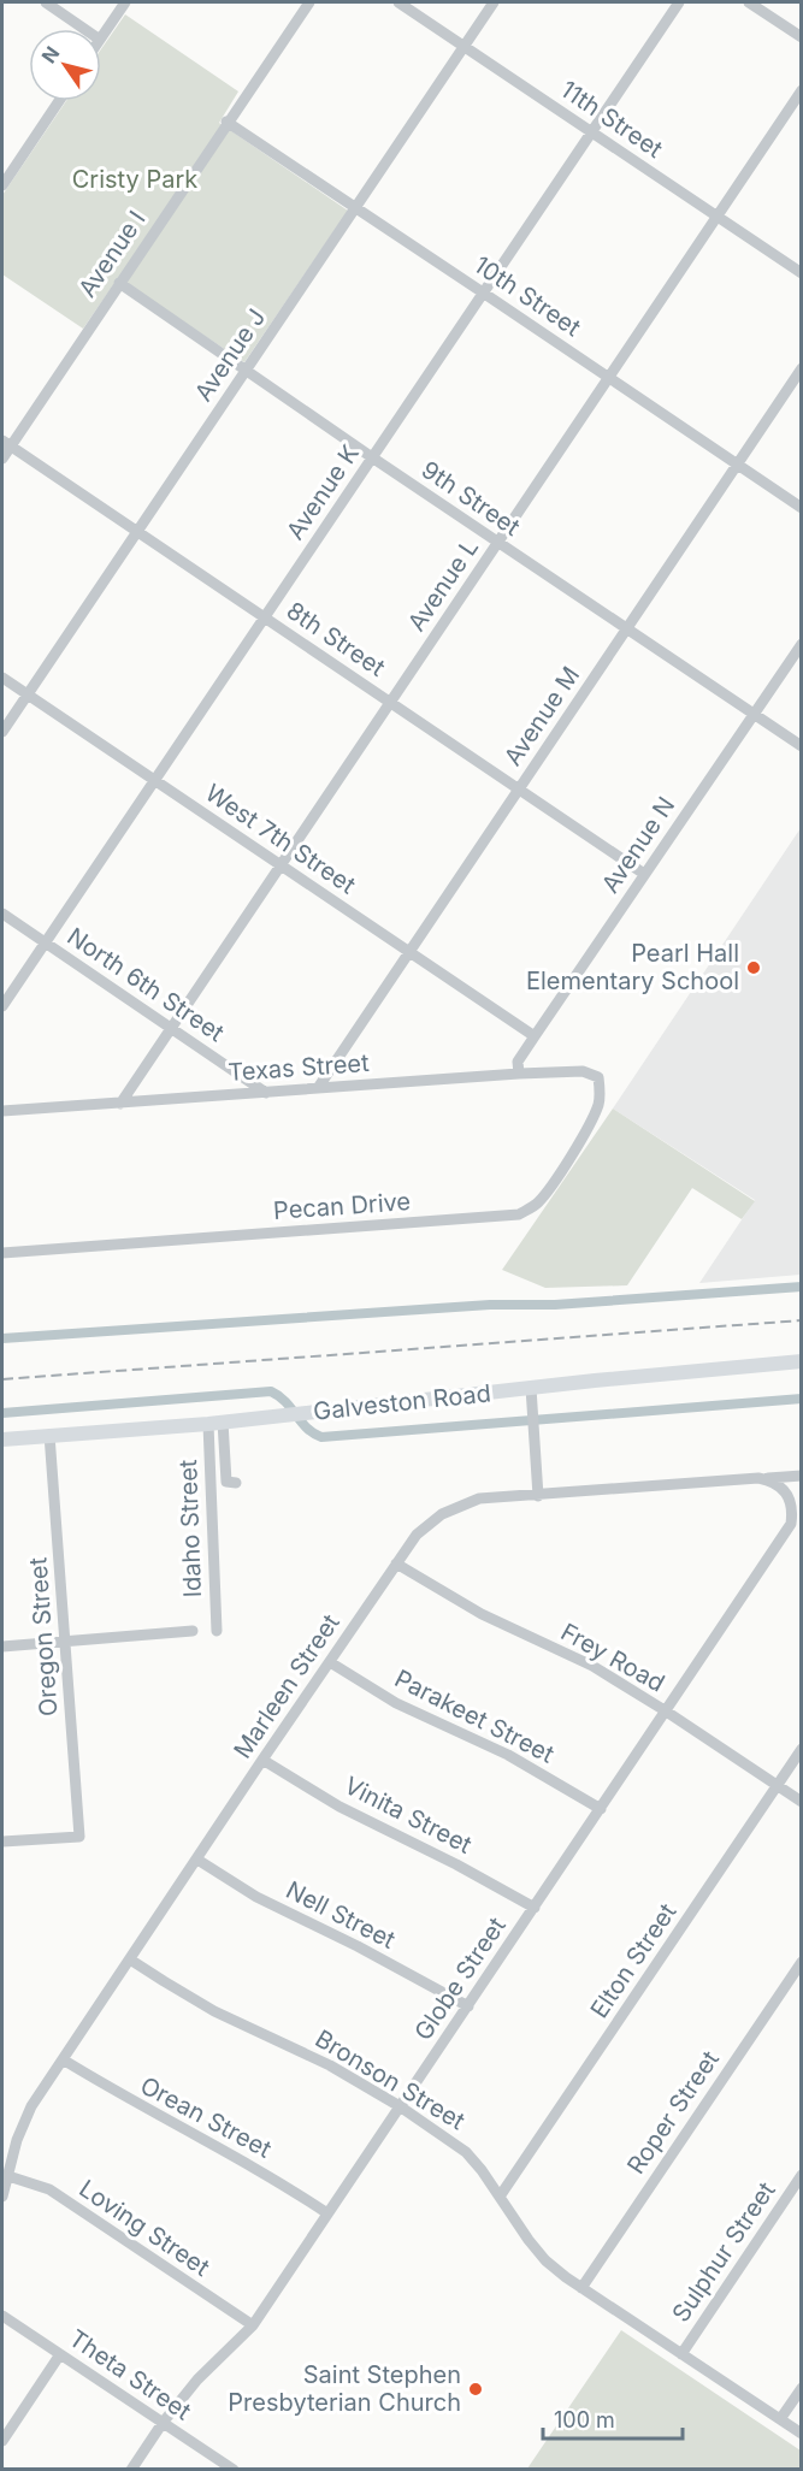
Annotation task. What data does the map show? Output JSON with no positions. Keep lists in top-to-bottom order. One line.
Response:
{"streets":{"main road":["Galveston Road"],"street":["11th Street","Avenue I","10th Street","Avenue J","Avenue K","9th Street","Avenue L","8th Street","Avenue M","West 7th Street","Avenue N","North 6th Street","Texas Street","Pecan Drive","Idaho Street","Oregon Street","Frey Road","Marleen Street","Parakeet Street","Vinita Street","Nell Street","Elton Street","Globe Street","Bronson Street","Roper Street","Orean Street","Loving Street","Sulphur Street","Theta Street"]},"crossings":[["11th Street","Avenue J"],["11th Street","Avenue K"],["11th Street","Avenue L"],["Avenue I","10th Street"],["Avenue I","9th Street"],["Avenue I","8th Street"],["10th Street","Avenue J"],["10th Street","Avenue K"],["10th Street","Avenue L"],["10th Street","Avenue M"],["Avenue J","9th Street"],["Avenue J","8th Street"],["Avenue J","West 7th Street"],["Avenue K","9th Street"],["Avenue K","8th Street"],["Avenue K","West 7th Street"],["Avenue K","North 6th Street"],["9th Street","Avenue L"],["9th Street","Avenue M"],["9th Street","Avenue N"],["Avenue L","8th Street"],["Avenue L","West 7th Street"],["Avenue L","North 6th Street"],["Avenue L","Texas Street"],["8th Street","Avenue M"],["8th Street","Avenue N"],["Avenue M","West 7th Street"],["Avenue M","Texas Street"],["West 7th Street","Avenue N"],["Avenue N","Texas Street"],["North 6th Street","Texas Street"],["Texas Street","Pecan Drive"],["Galveston Road","Idaho Street"],["Galveston Road","Oregon Street"],["Frey Road","Marleen Street"],["Frey Road","Elton Street"],["Frey Road","Globe Street"],["Marleen Street","Parakeet Street"],["Marleen Street","Vinita Street"],["Marleen Street","Nell Street"],["Marleen Street","Bronson Street"],["Marleen Street","Orean Street"],["Marleen Street","Loving Street"],["Parakeet Street","Globe Street"],["Vinita Street","Globe Street"],["Nell Street","Globe Street"],["Elton Street","Bronson Street"],["Globe Street","Bronson Street"],["Globe Street","Orean Street"],["Globe Street","Loving Street"],["Globe Street","Theta Street"],["Bronson Street","Roper Street"],["Bronson Street","Sulphur Street"]],"parks":["Cristy Park"],"places":["Pearl Hall Elementary School","Saint Stephen Presbyterian Church"],"scale_bar":"100 m","north":"top left"}
